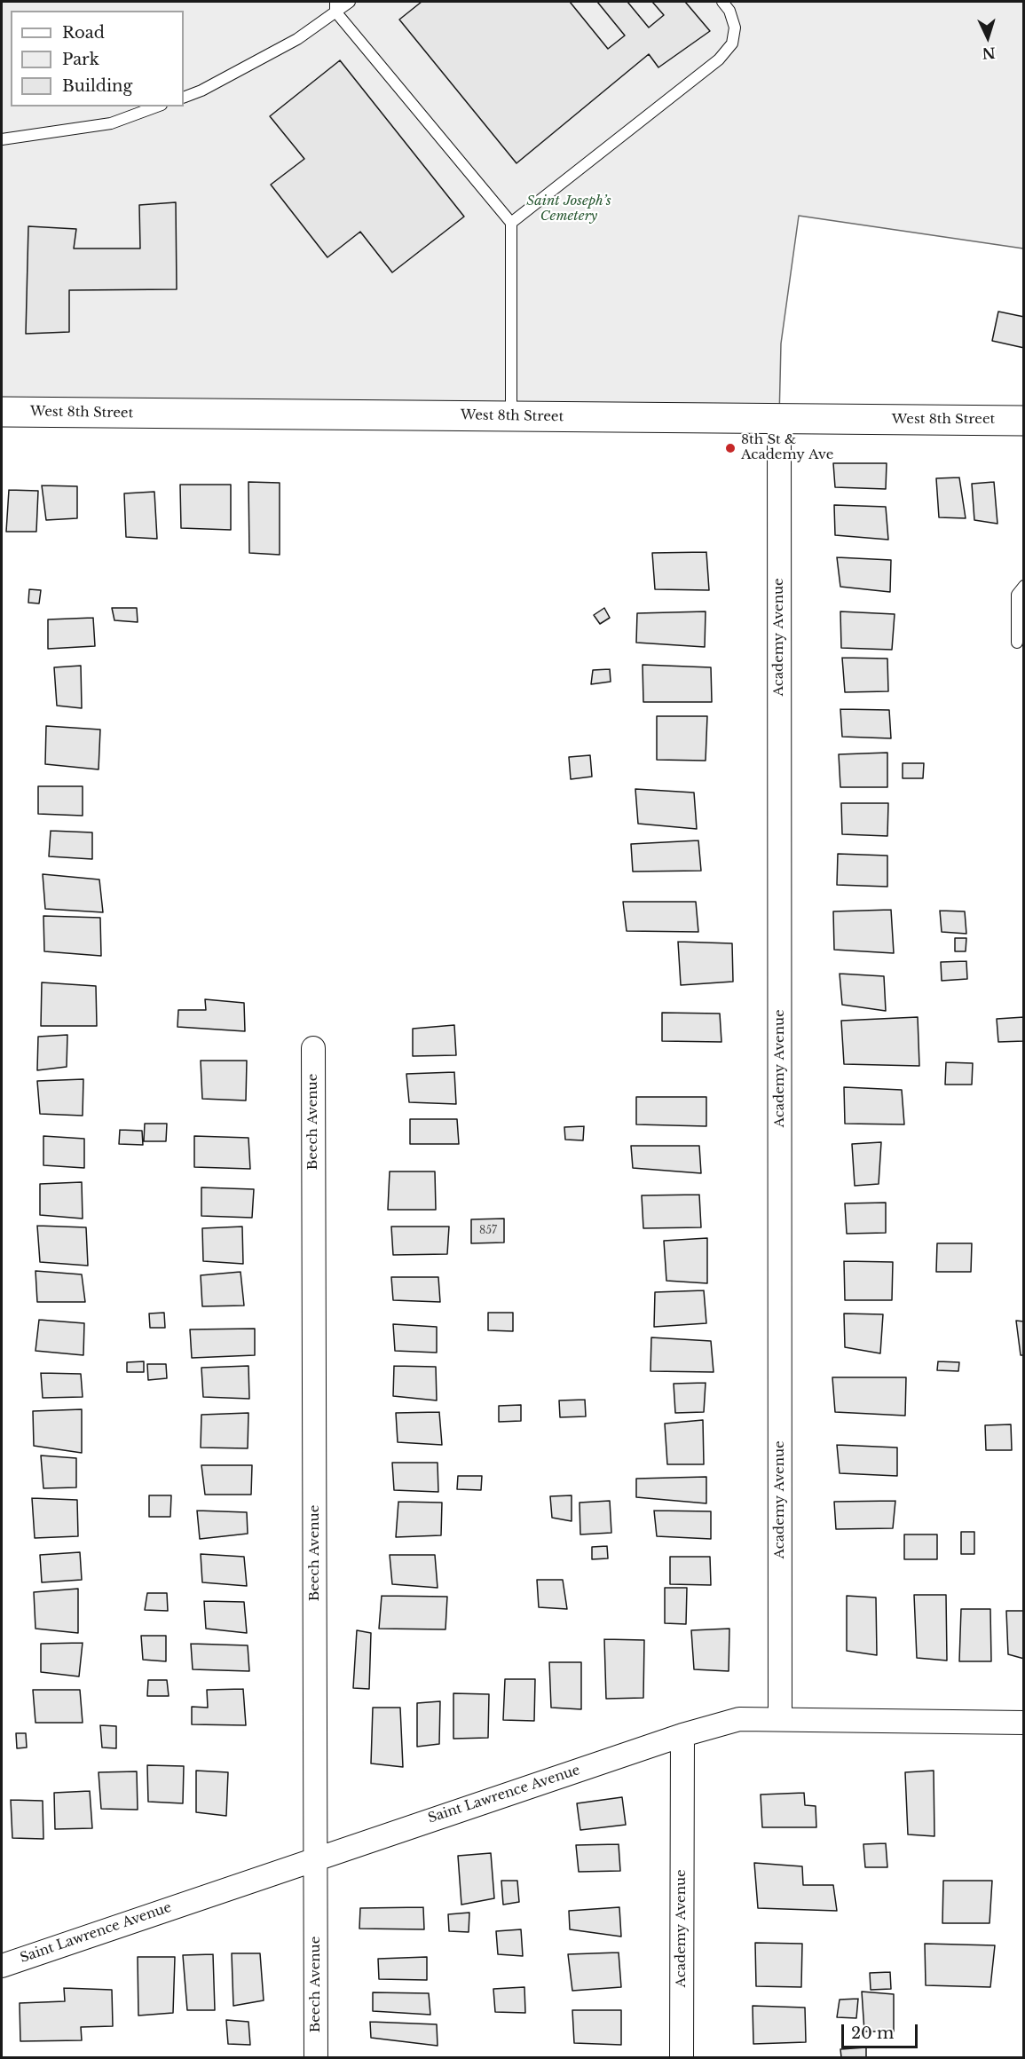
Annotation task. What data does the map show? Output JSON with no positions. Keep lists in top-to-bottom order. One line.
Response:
{"streets":{"street":["West 8th Street","Academy Avenue","Beech Avenue","Saint Lawrence Avenue"]},"crossings":[["West 8th Street","Academy Avenue"],["Academy Avenue","Saint Lawrence Avenue"],["Beech Avenue","Saint Lawrence Avenue"]],"parks":["Saint Joseph’s Cemetery"],"places":["8th St & Academy Ave"],"house_numbers":["857"],"legend":["Road","Park","Building"],"scale_bar":"20 m","north":"bottom"}
